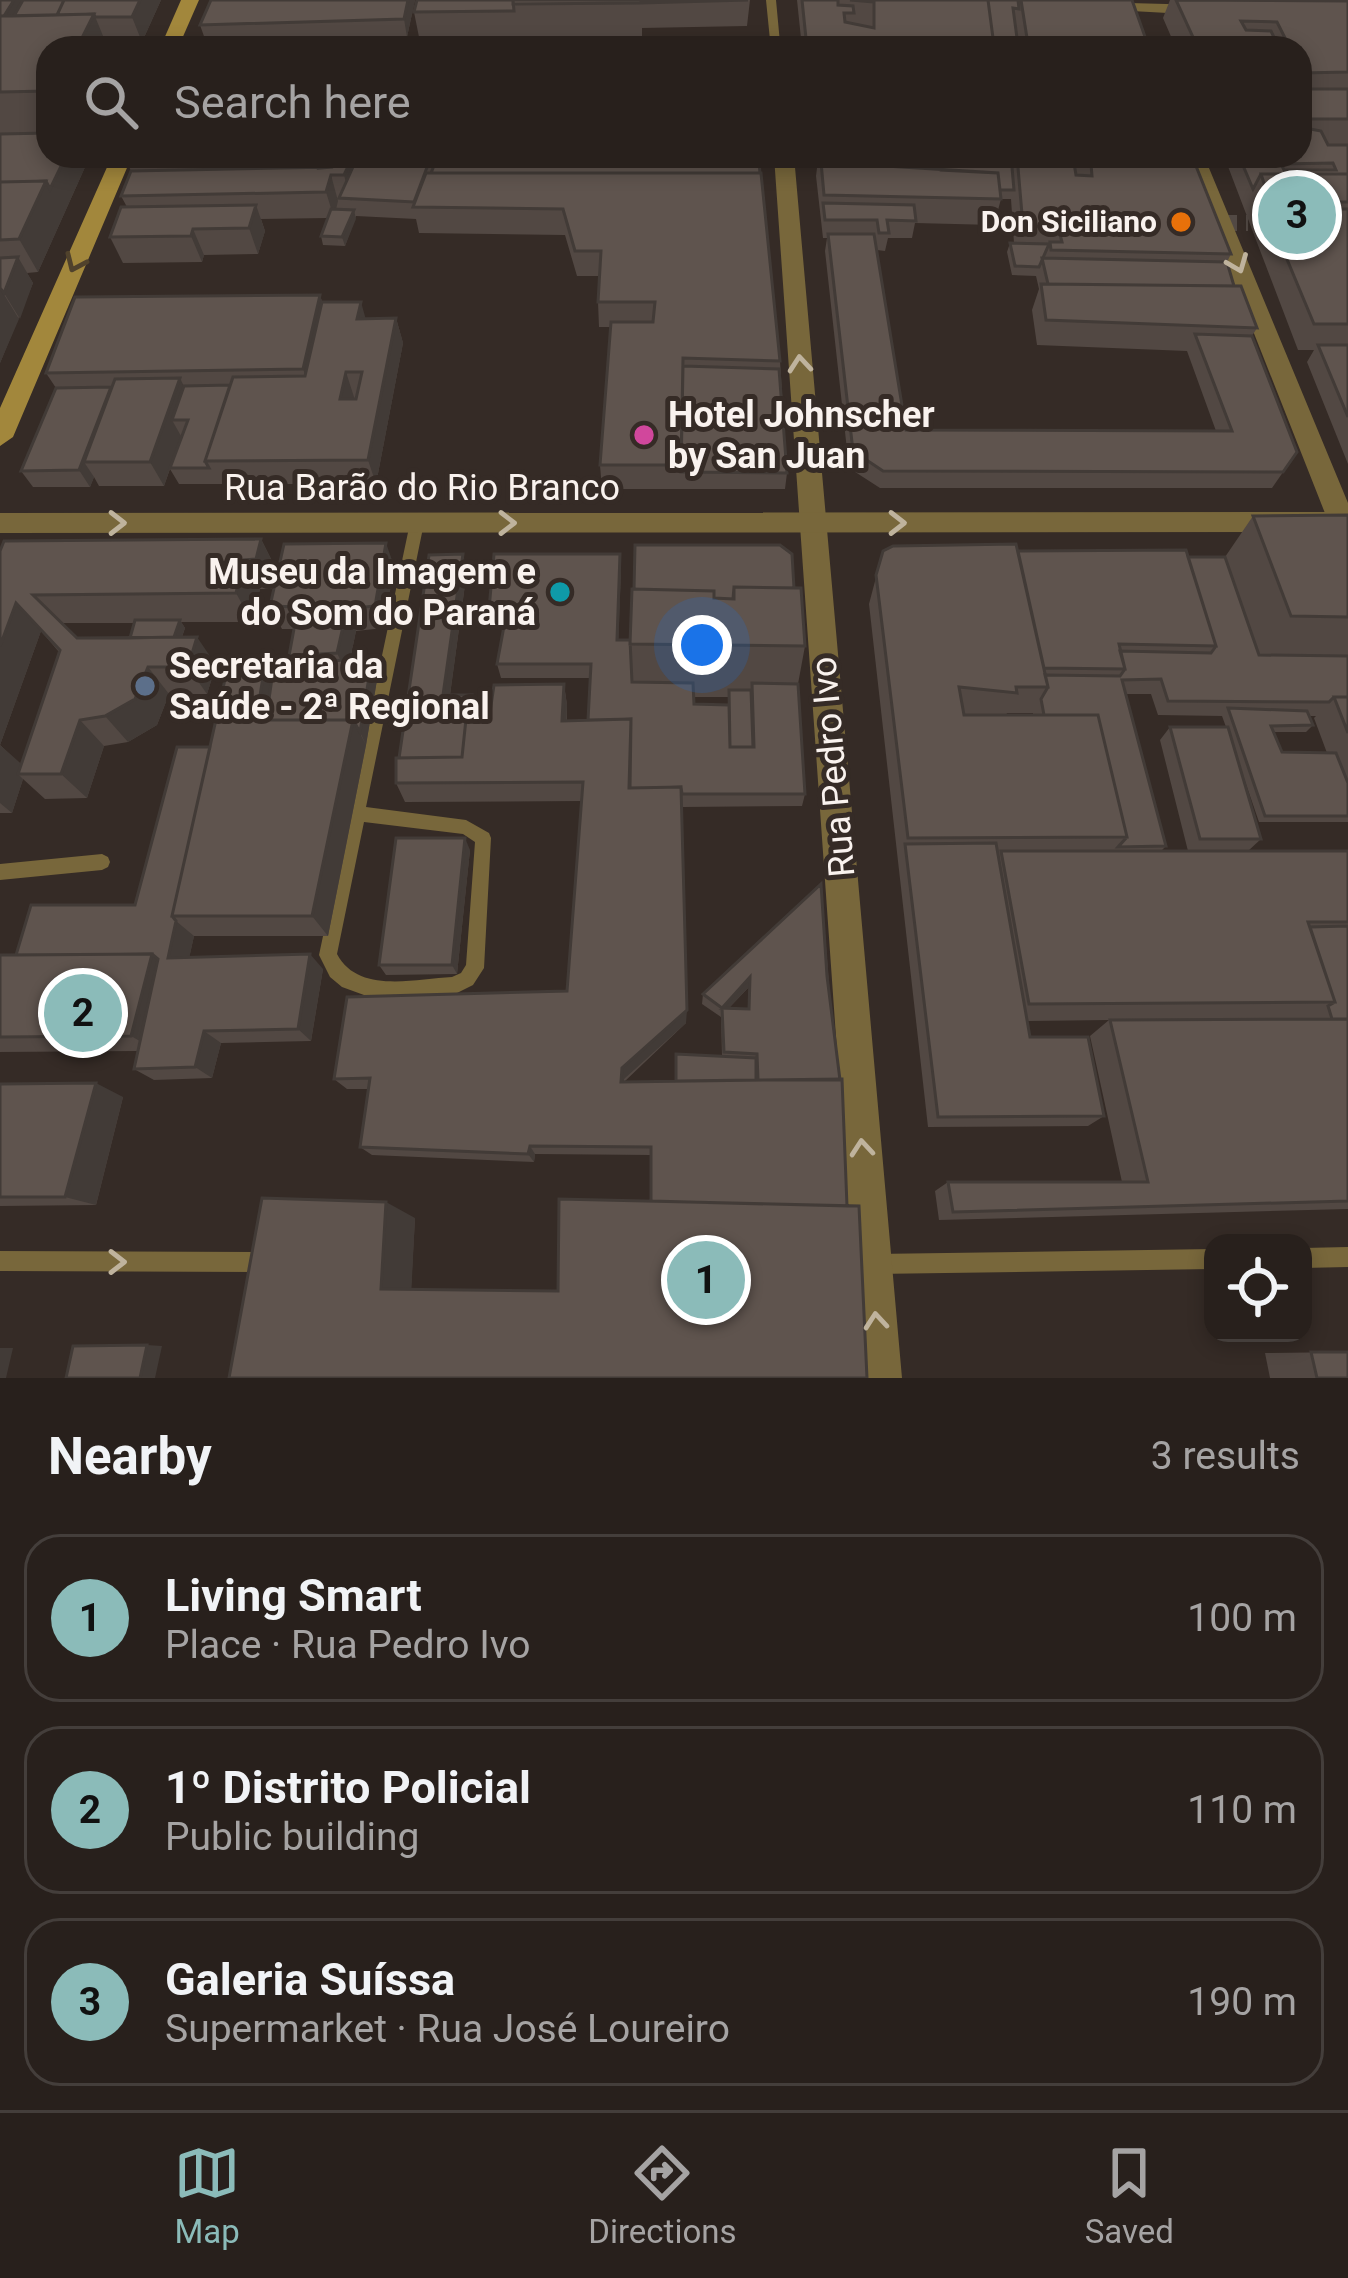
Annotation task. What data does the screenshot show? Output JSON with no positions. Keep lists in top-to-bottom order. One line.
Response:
{"streets":{"street":["Rua Barão do Rio Branco","Rua Pedro Ivo"]},"crossings":[["Rua Barão do Rio Branco","Rua Pedro Ivo"]],"one_way":["Rua Barão do Rio Branco","Rua Pedro Ivo"],"places":["Don Siciliano","Hotel Johnscher by San Juan","Museu da Imagem e do Som do Paraná","Secretaria da Saúde - 2ª Regional"],"page":{"search":"Search here","pins":["3","2","1"],"heading":["Nearby","3 results"],"list":[{"mark":"1","name":"Living Smart","note":"Place · Rua Pedro Ivo","value":"100 m"},{"mark":"2","name":"1º Distrito Policial","note":"Public building","value":"110 m"},{"mark":"3","name":"Galeria Suíssa","note":"Supermarket · Rua José Loureiro","value":"190 m"}],"nav":["Map","Directions","Saved"]}}
